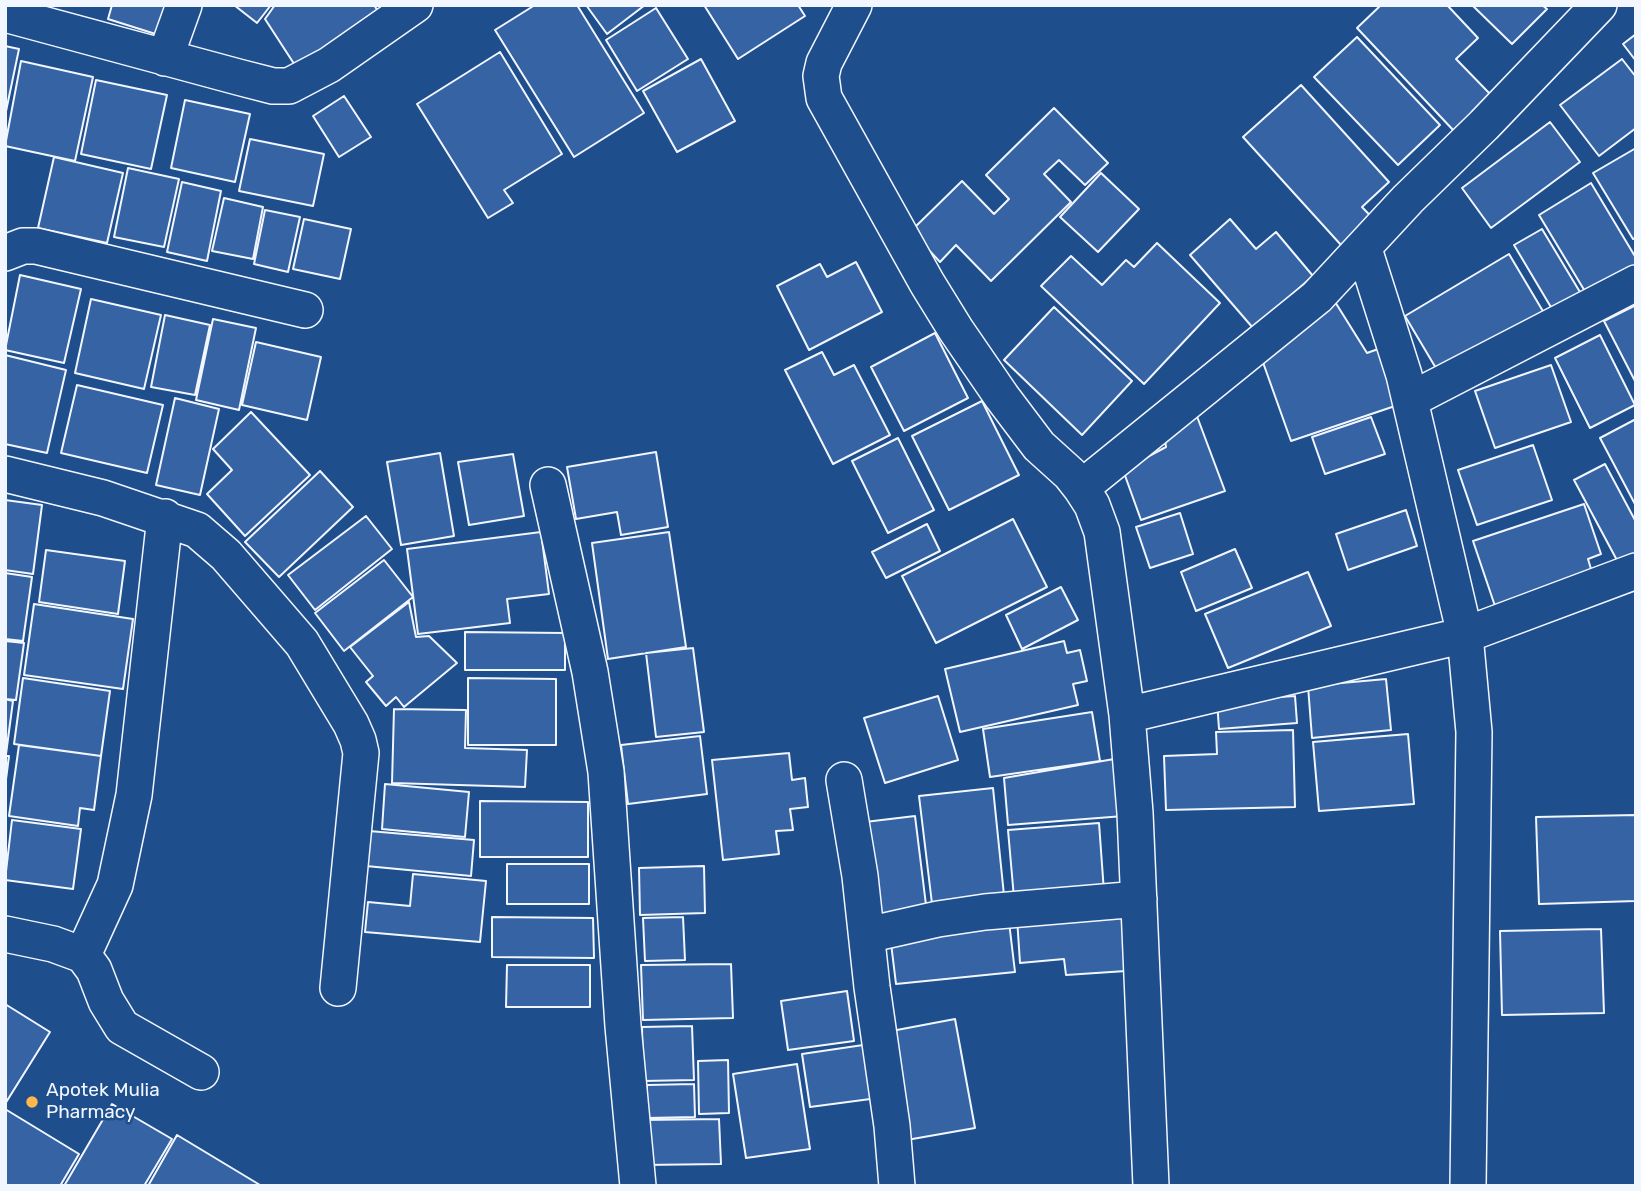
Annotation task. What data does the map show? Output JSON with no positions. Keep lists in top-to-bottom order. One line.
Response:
{"places":["Apotek Mulia Pharmacy"]}
